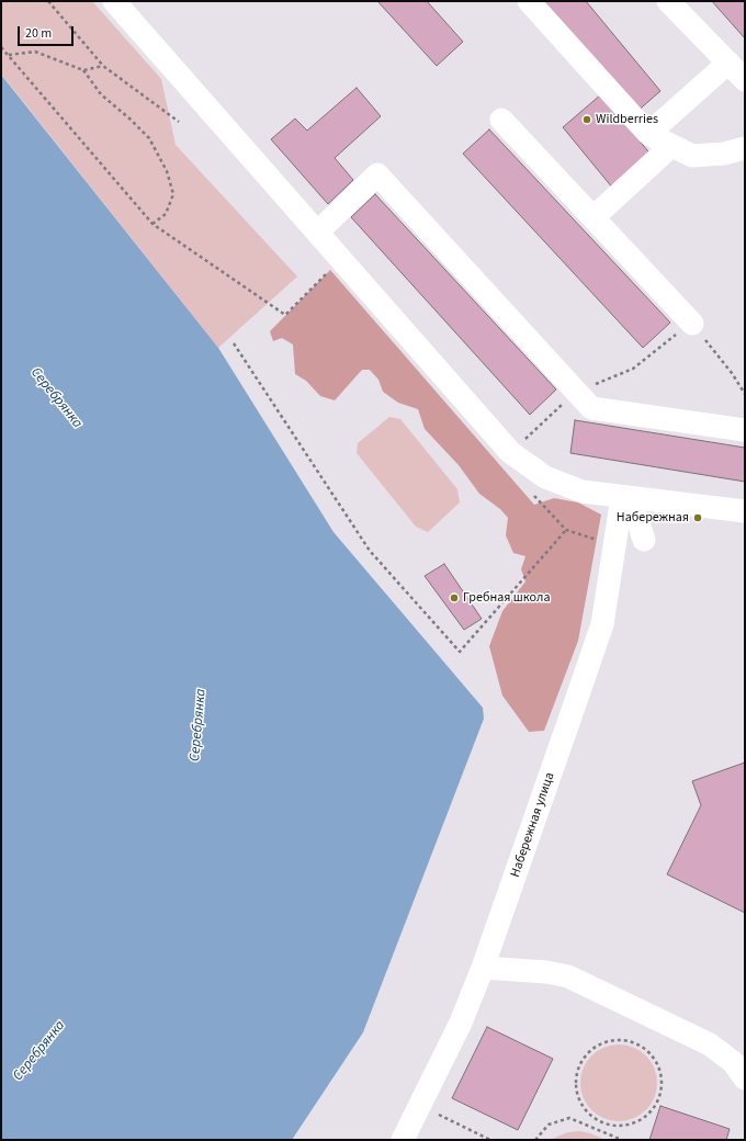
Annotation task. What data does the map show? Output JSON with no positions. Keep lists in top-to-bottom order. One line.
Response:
{"streets":{"street":["Набережная улица"]},"water":["Серебрянка"],"places":["Wildberries","Набережная","Гребная школа"],"scale_bar":"20 m"}
